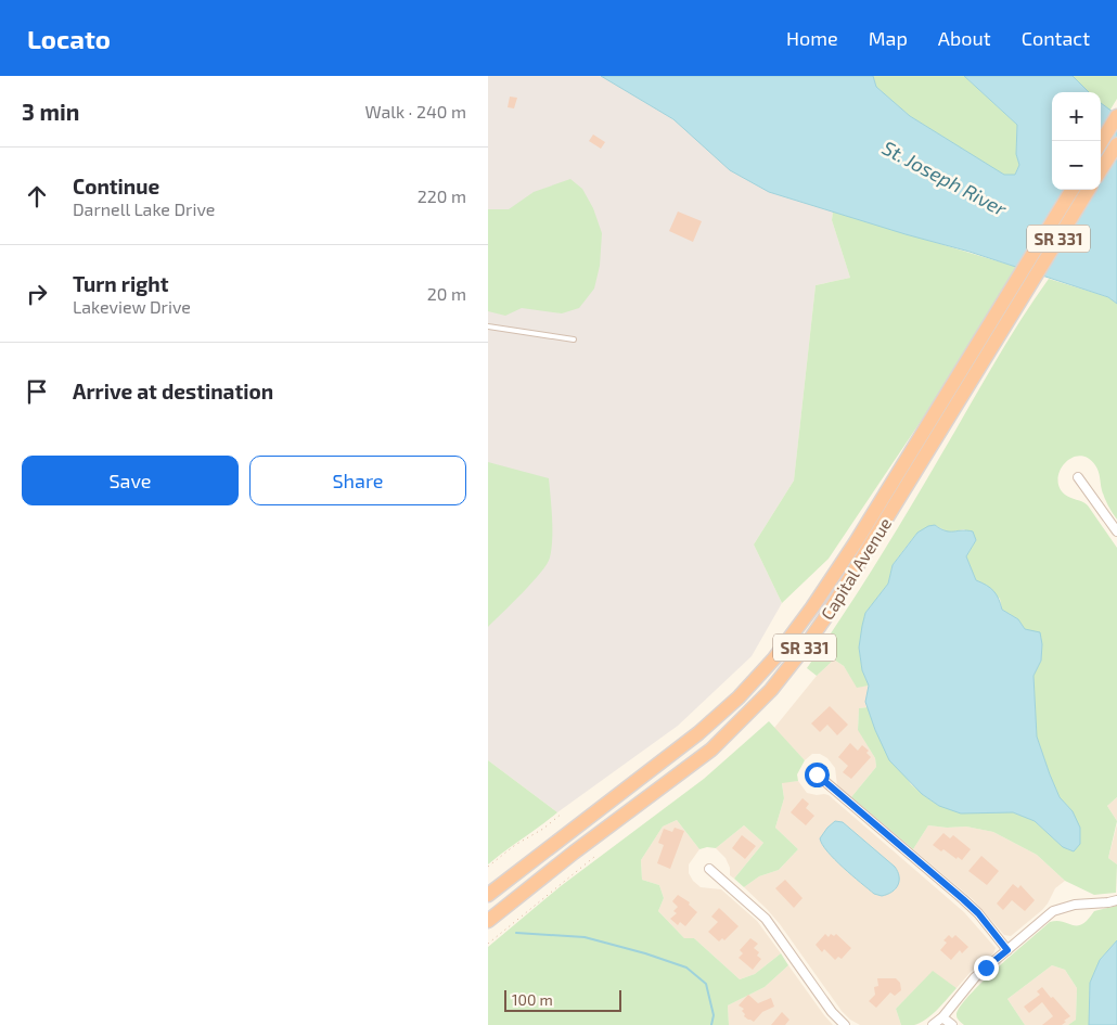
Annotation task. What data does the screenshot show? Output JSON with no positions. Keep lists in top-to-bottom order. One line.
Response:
{"streets":{"highway":["SR 331","Capital Avenue"]},"water":["St. Joseph River"],"scale_bar":"100 m","page":{"header":"Locato","nav":["Home","Map","About","Contact"],"heading":["3 min","Walk · 240 m"],"map_buttons":["+","−"],"list":[["Continue","Darnell Lake Drive","220 m"],["Turn right","Lakeview Drive","20 m"],"Arrive at destination"],"buttons":["Save","Share"],"scale":"100 m"}}
